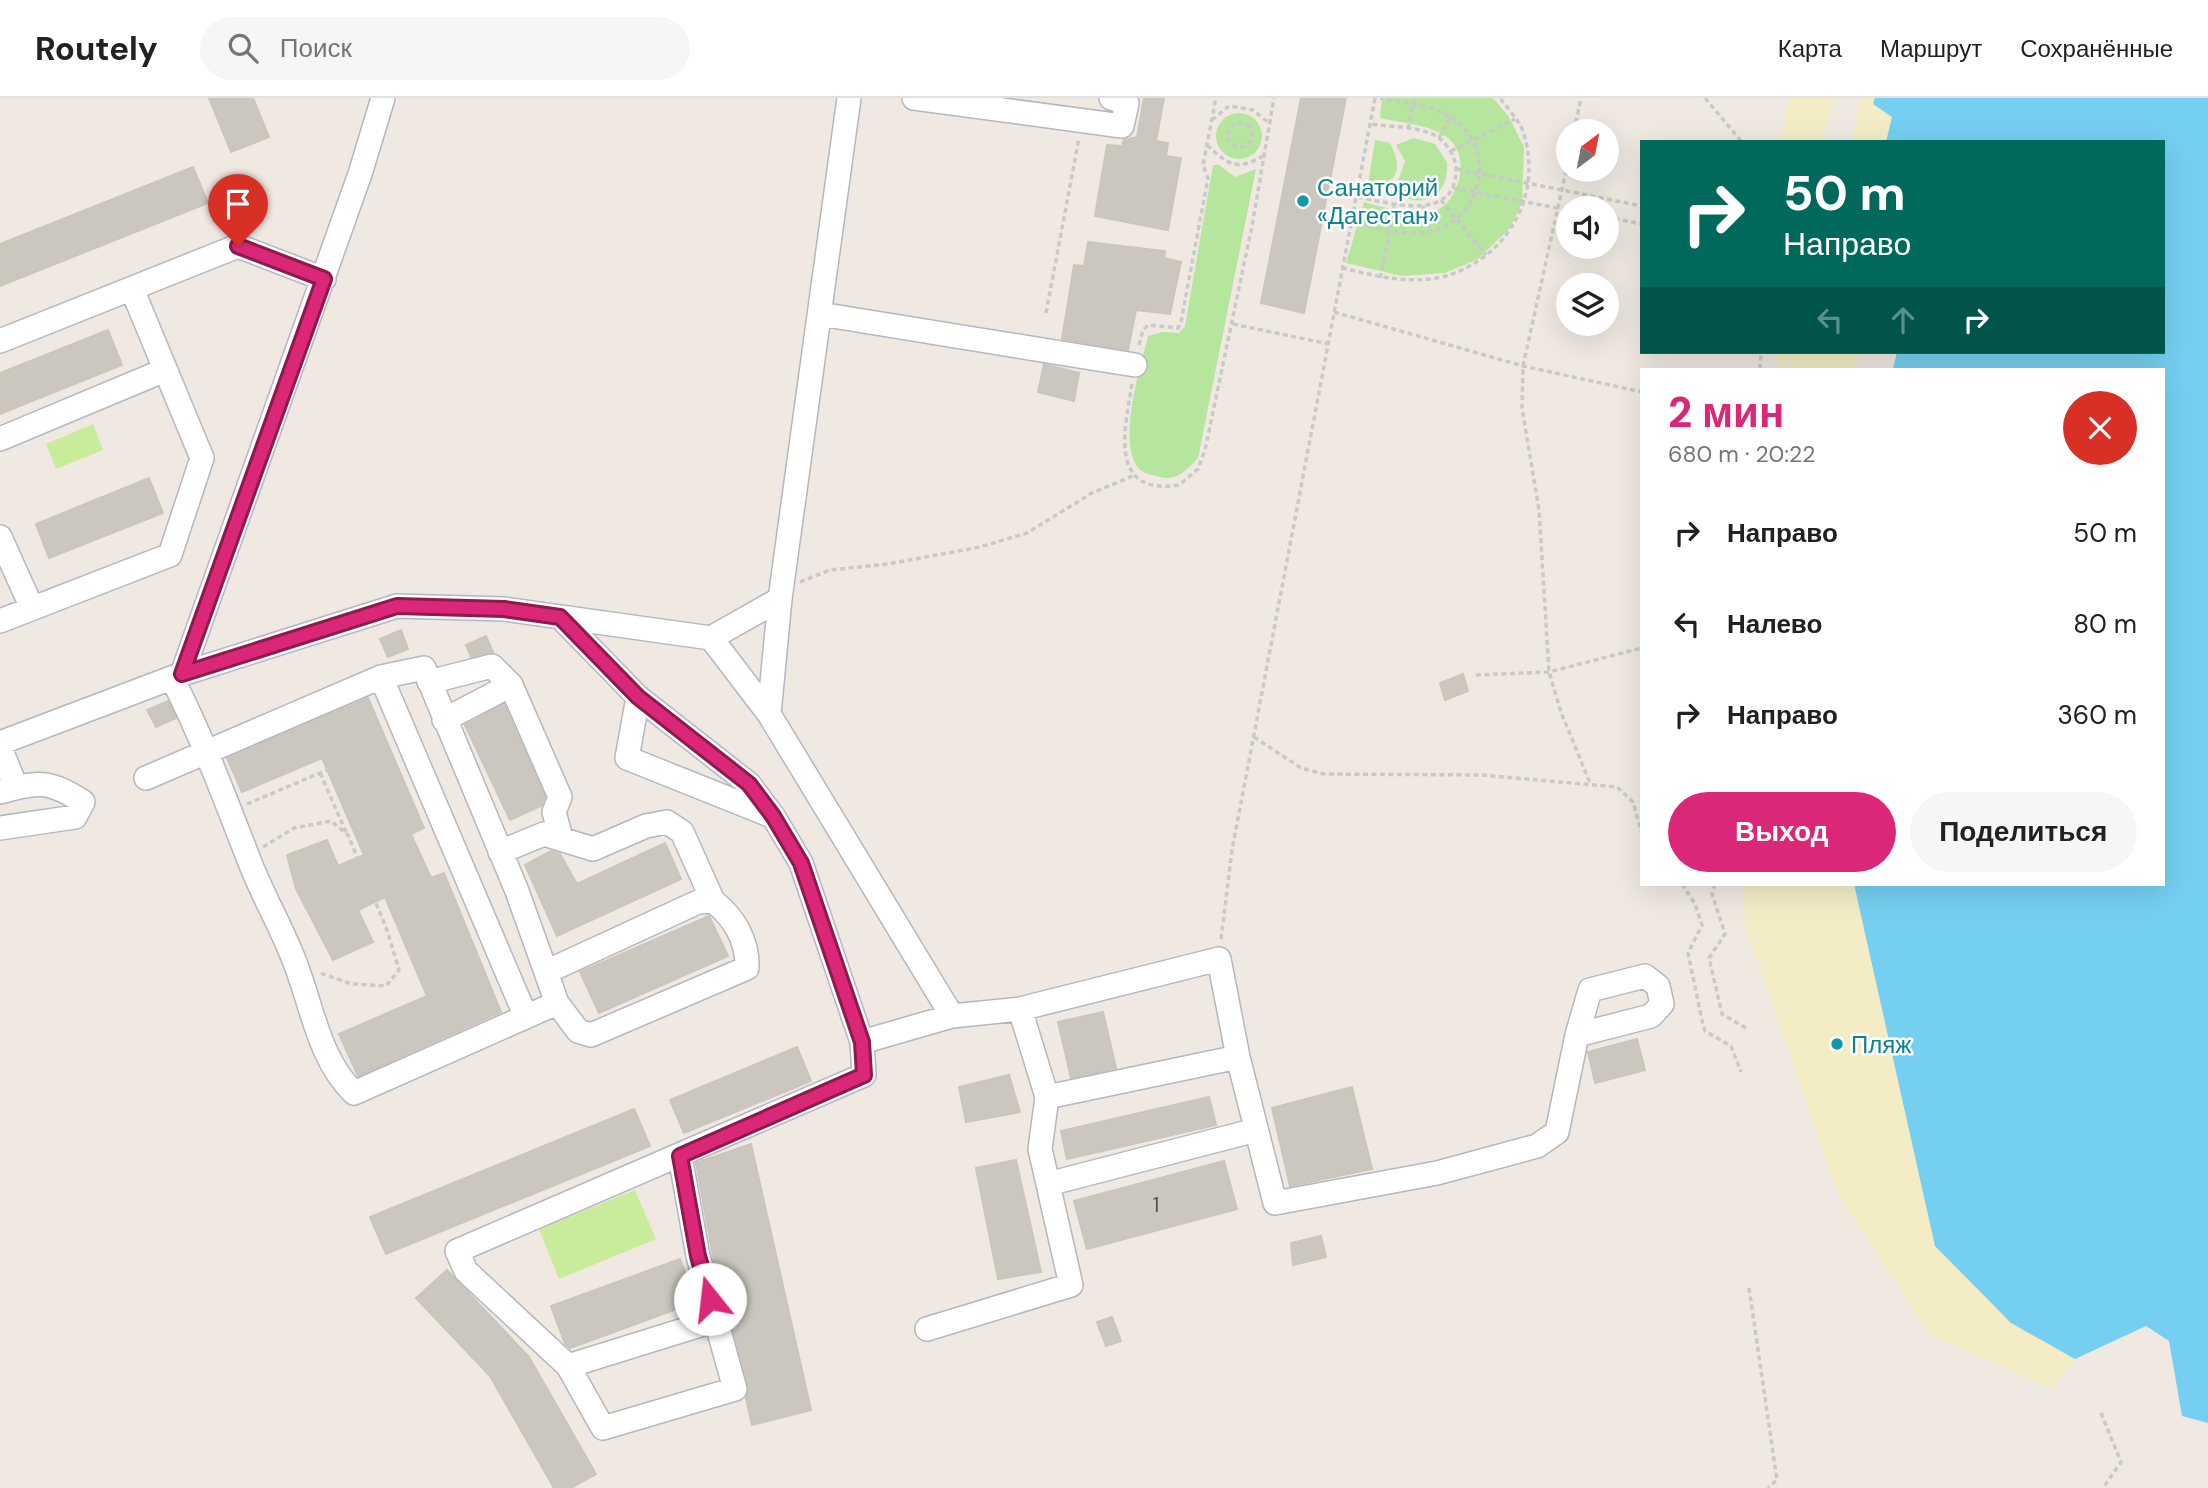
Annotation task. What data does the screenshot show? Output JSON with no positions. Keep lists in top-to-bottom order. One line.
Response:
{"places":["Санаторий «Дагестан»","Пляж"],"house_numbers":["1"],"north":"top right","page":{"header":"Routely","search":"Поиск","nav":["Карта","Маршрут","Сохранённые"],"turn":["50 m","Направо"],"heading":["2 мин","680 m · 20:22"],"list":[{"name":"Направо","value":"50 m"},{"name":"Налево","value":"80 m"},{"name":"Направо","value":"360 m"}],"buttons":["Выход","Поделиться"]}}
